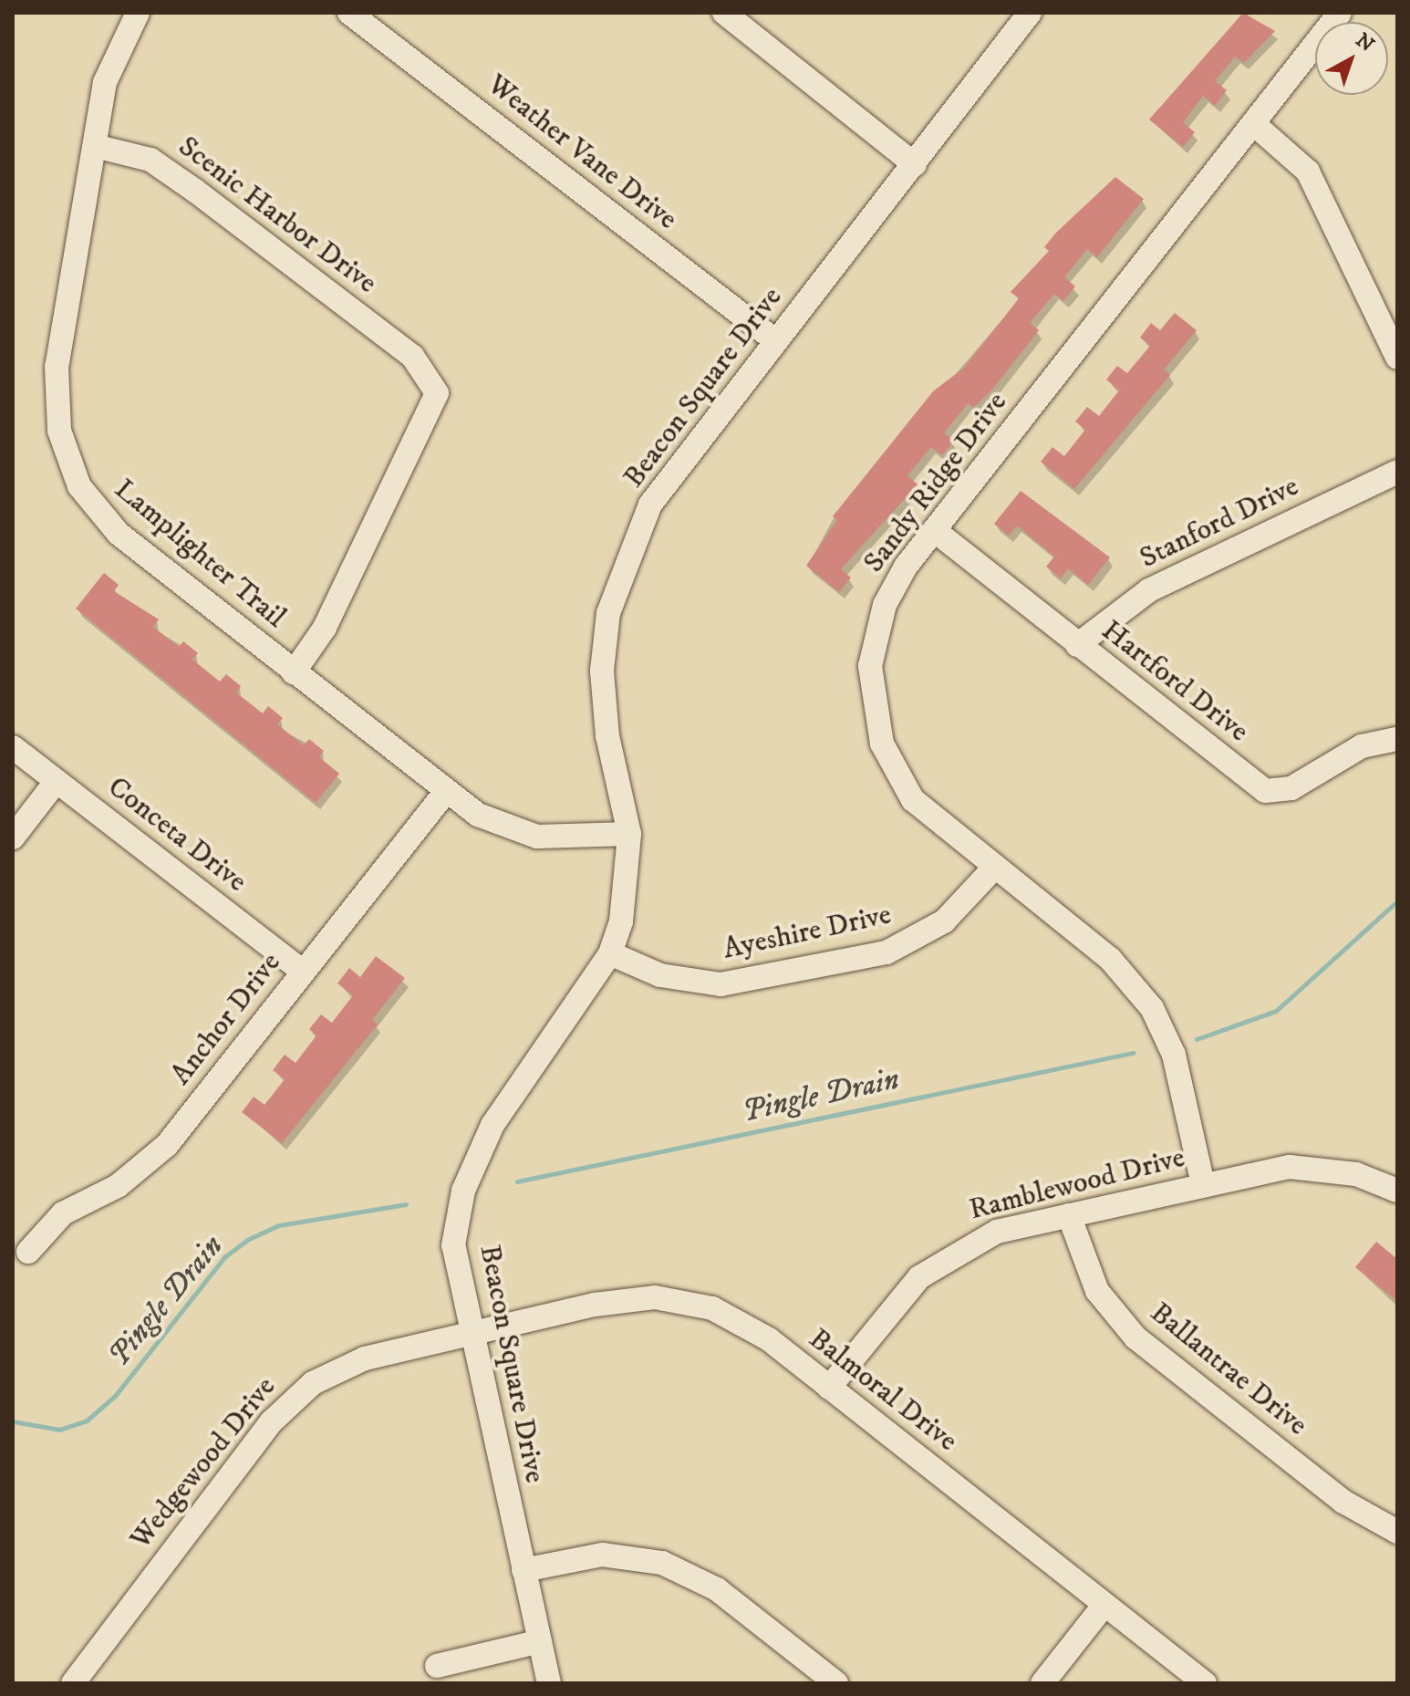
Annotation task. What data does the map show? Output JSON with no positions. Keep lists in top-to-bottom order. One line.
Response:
{"streets":{"street":["Weather Vane Drive","Scenic Harbor Drive","Beacon Square Drive","Sandy Ridge Drive","Stanford Drive","Lamplighter Trail","Hartford Drive","Conceta Drive","Ayeshire Drive","Anchor Drive","Ramblewood Drive","Ballantrae Drive","Balmoral Drive","Wedgewood Drive"]},"crossings":[["Weather Vane Drive","Beacon Square Drive"],["Scenic Harbor Drive","Lamplighter Trail"],["Beacon Square Drive","Lamplighter Trail"],["Beacon Square Drive","Ayeshire Drive"],["Beacon Square Drive","Balmoral Drive"],["Beacon Square Drive","Wedgewood Drive"],["Sandy Ridge Drive","Hartford Drive"],["Sandy Ridge Drive","Ayeshire Drive"],["Sandy Ridge Drive","Ramblewood Drive"],["Stanford Drive","Hartford Drive"],["Lamplighter Trail","Anchor Drive"],["Conceta Drive","Anchor Drive"],["Ramblewood Drive","Ballantrae Drive"],["Ramblewood Drive","Balmoral Drive"],["Balmoral Drive","Wedgewood Drive"]],"water":["Pingle Drain"],"north":"top right"}
